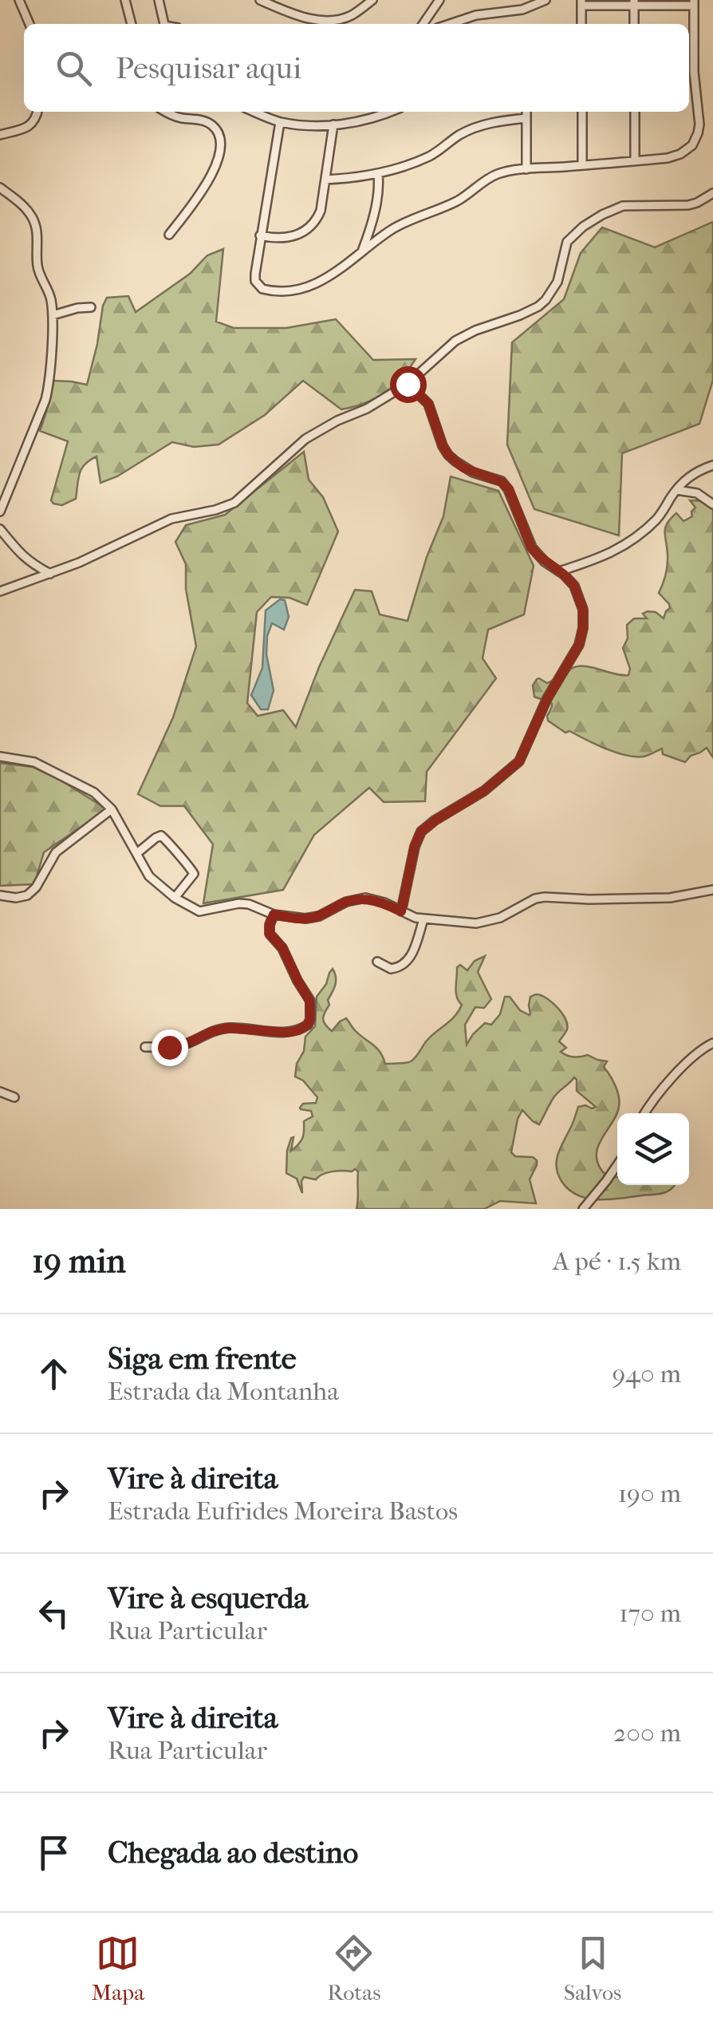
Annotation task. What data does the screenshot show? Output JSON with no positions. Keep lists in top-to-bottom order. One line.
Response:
{"page":{"search":"Pesquisar aqui","heading":["19 min","A pé · 1.5 km"],"list":[["Siga em frente","Estrada da Montanha","940 m"],["Vire à direita","Estrada Eufrides Moreira Bastos","190 m"],["Vire à esquerda","Rua Particular","170 m"],["Vire à direita","Rua Particular","200 m"],"Chegada ao destino"],"nav":["Mapa","Rotas","Salvos"]}}
